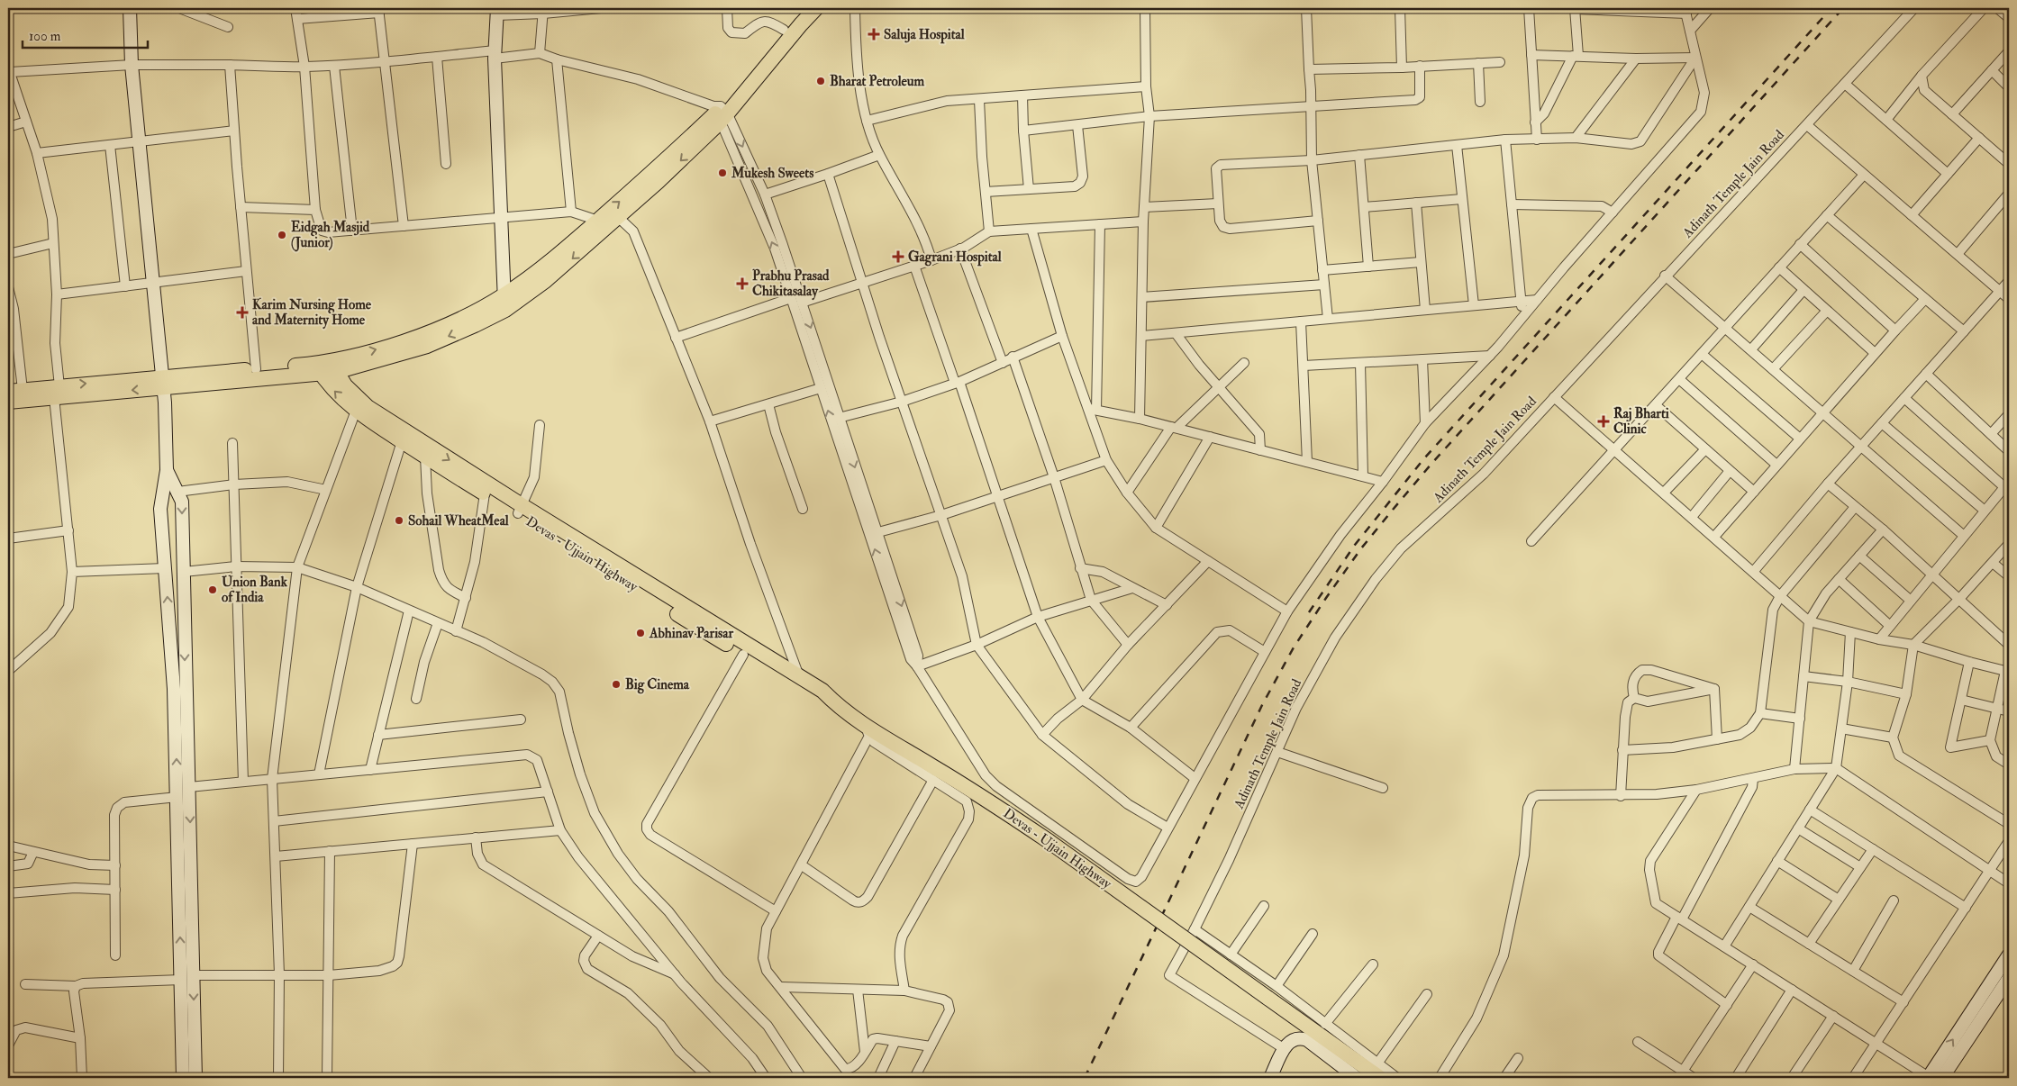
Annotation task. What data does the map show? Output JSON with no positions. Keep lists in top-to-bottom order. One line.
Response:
{"streets":{"main road":["Devas - Ujjain Highway"],"street":["Adinath Temple Jain Road"]},"places":{"health":["Saluja Hospital","Gagrani Hospital","Prabhu Prasad Chikitasalay","Karim Nursing Home and Maternity Home","Raj Bharti Clinic"],"other":["Bharat Petroleum","Mukesh Sweets","Eidgah Masjid (Junior)","Sohail WheatMeal","Union Bank of India","Abhinav Parisar","Big Cinema"]},"scale_bar":"100 m"}
